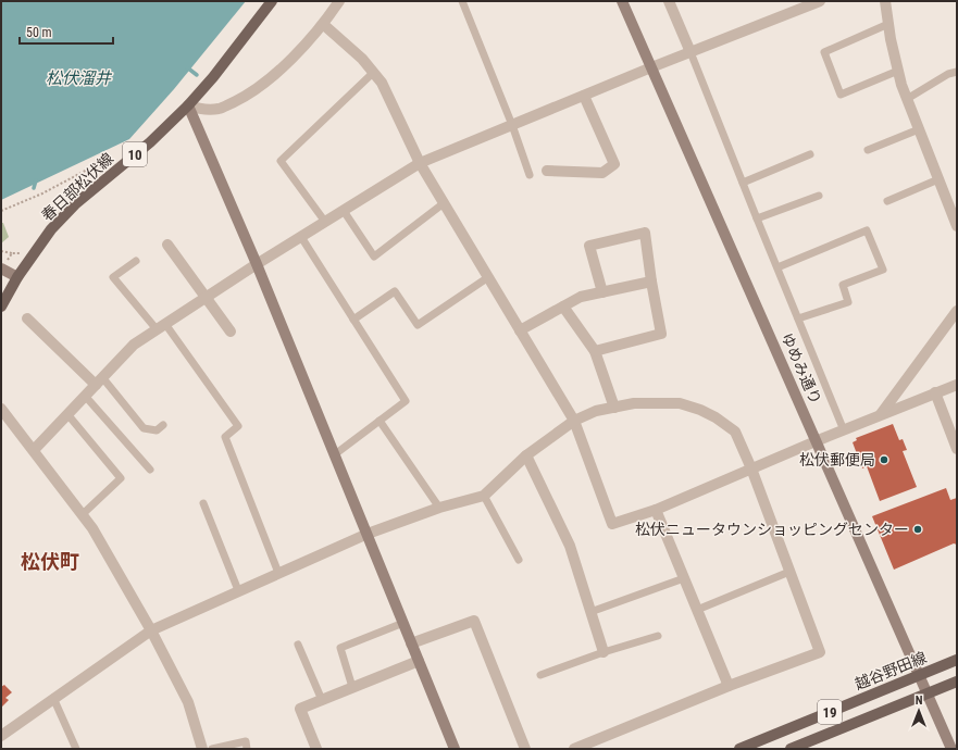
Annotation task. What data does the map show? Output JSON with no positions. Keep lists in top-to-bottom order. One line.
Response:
{"streets":{"main road":["10","春日部松伏線","越谷野田線","19"],"street":["ゆめみ通り"]},"crossings":[["ゆめみ通り","越谷野田線"],["ゆめみ通り","19"]],"districts":["松伏町"],"water":["松伏溜井"],"places":["松伏郵便局","松伏ニュータウンショッピングセンター"],"scale_bar":"50 m","north":"top"}
